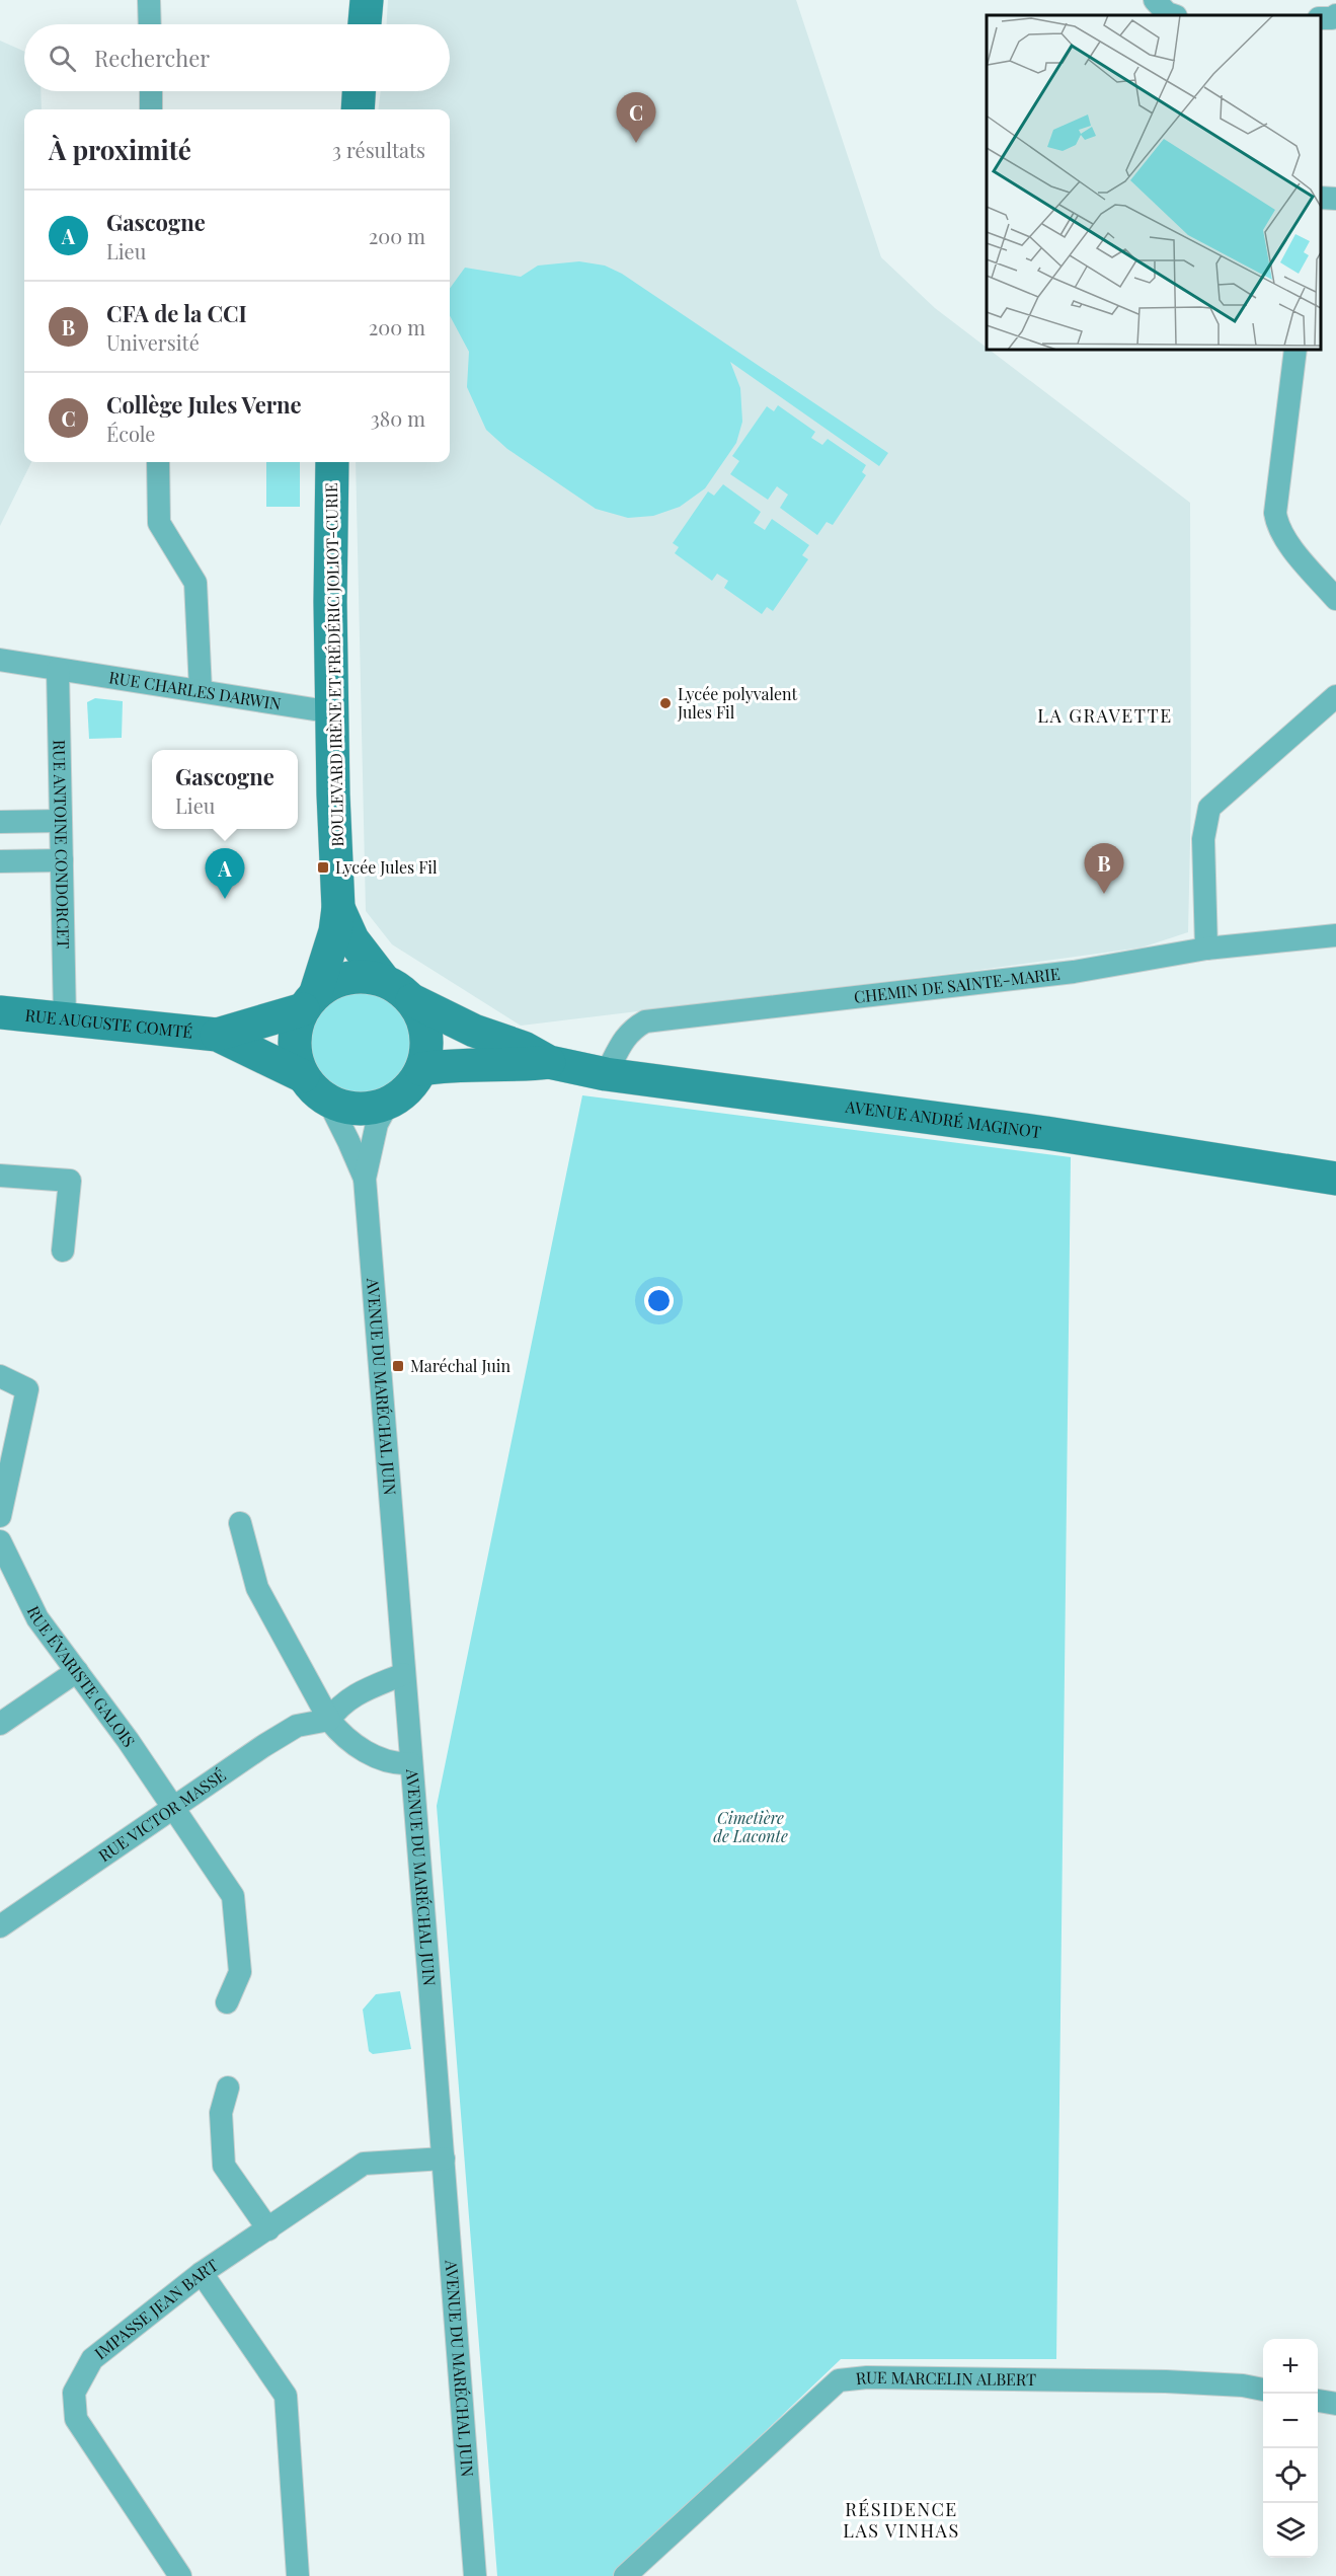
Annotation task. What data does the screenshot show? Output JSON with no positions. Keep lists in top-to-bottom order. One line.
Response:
{"streets":{"street":["BOULEVARD IRÈNE ET FRÉDÉRIC JOLIOT-CURIE","RUE CHARLES DARWIN","RUE ANTOINE CONDORCET","CHEMIN DE SAINTE-MARIE","RUE AUGUSTE COMTÉ","AVENUE ANDRÉ MAGINOT","AVENUE DU MARÉCHAL JUIN","RUE ÉVARISTE GALOIS","RUE VICTOR MASSÉ","IMPASSE JEAN BART","RUE MARCELIN ALBERT"]},"crossings":[["BOULEVARD IRÈNE ET FRÉDÉRIC JOLIOT-CURIE","RUE CHARLES DARWIN"],["BOULEVARD IRÈNE ET FRÉDÉRIC JOLIOT-CURIE","RUE AUGUSTE COMTÉ"],["BOULEVARD IRÈNE ET FRÉDÉRIC JOLIOT-CURIE","AVENUE ANDRÉ MAGINOT"],["BOULEVARD IRÈNE ET FRÉDÉRIC JOLIOT-CURIE","AVENUE DU MARÉCHAL JUIN"],["RUE CHARLES DARWIN","RUE ANTOINE CONDORCET"],["RUE ANTOINE CONDORCET","RUE AUGUSTE COMTÉ"],["CHEMIN DE SAINTE-MARIE","AVENUE ANDRÉ MAGINOT"],["RUE AUGUSTE COMTÉ","AVENUE ANDRÉ MAGINOT"],["RUE AUGUSTE COMTÉ","AVENUE DU MARÉCHAL JUIN"],["AVENUE ANDRÉ MAGINOT","AVENUE DU MARÉCHAL JUIN"],["AVENUE DU MARÉCHAL JUIN","IMPASSE JEAN BART"],["RUE ÉVARISTE GALOIS","RUE VICTOR MASSÉ"]],"districts":["LA GRAVETTE","RÉSIDENCE LAS VINHAS"],"parks":["Cimetière de Laconte"],"places":{"other":["Lycée polyvalent Jules Fil"],"transit":["Lycée Jules Fil","Maréchal Juin"]},"page":{"search":"Rechercher","pins":["C","B","A"],"heading":["À proximité","3 résultats"],"list":[{"mark":"A","name":"Gascogne","note":"Lieu","value":"200 m"},{"mark":"B","name":"CFA de la CCI","note":"Université","value":"200 m"},{"mark":"C","name":"Collège Jules Verne","note":"École","value":"380 m"}],"popup":["Gascogne","Lieu"],"map_buttons":["+","−"]}}
